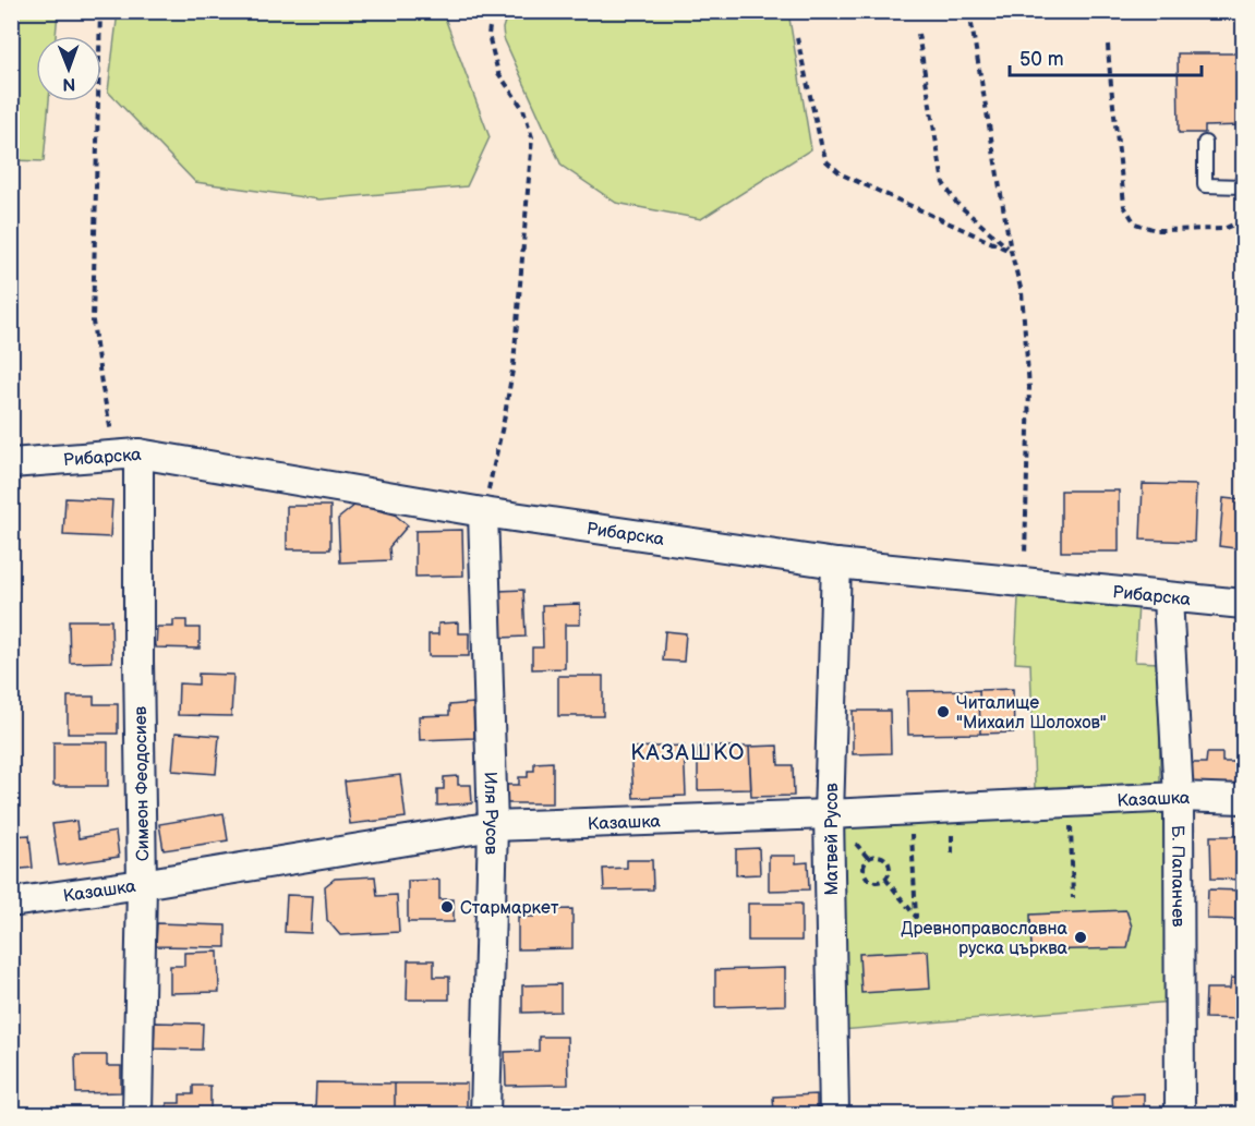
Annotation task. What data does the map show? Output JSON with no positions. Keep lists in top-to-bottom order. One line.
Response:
{"streets":{"street":["Рибарска","Симеон Феодосиев","Казашка","Иля Русов","Матвей Русов","Б. Папанчев"]},"crossings":[["Рибарска","Симеон Феодосиев"],["Рибарска","Иля Русов"],["Рибарска","Матвей Русов"],["Рибарска","Б. Папанчев"],["Симеон Феодосиев","Казашка"],["Казашка","Иля Русов"],["Казашка","Матвей Русов"],["Казашка","Б. Папанчев"]],"districts":["КАЗАШКО"],"places":["Читалище \"Михаил Шолохов\"","Стармаркет","Древноправославна руска църква"],"scale_bar":"50 m","north":"bottom"}
